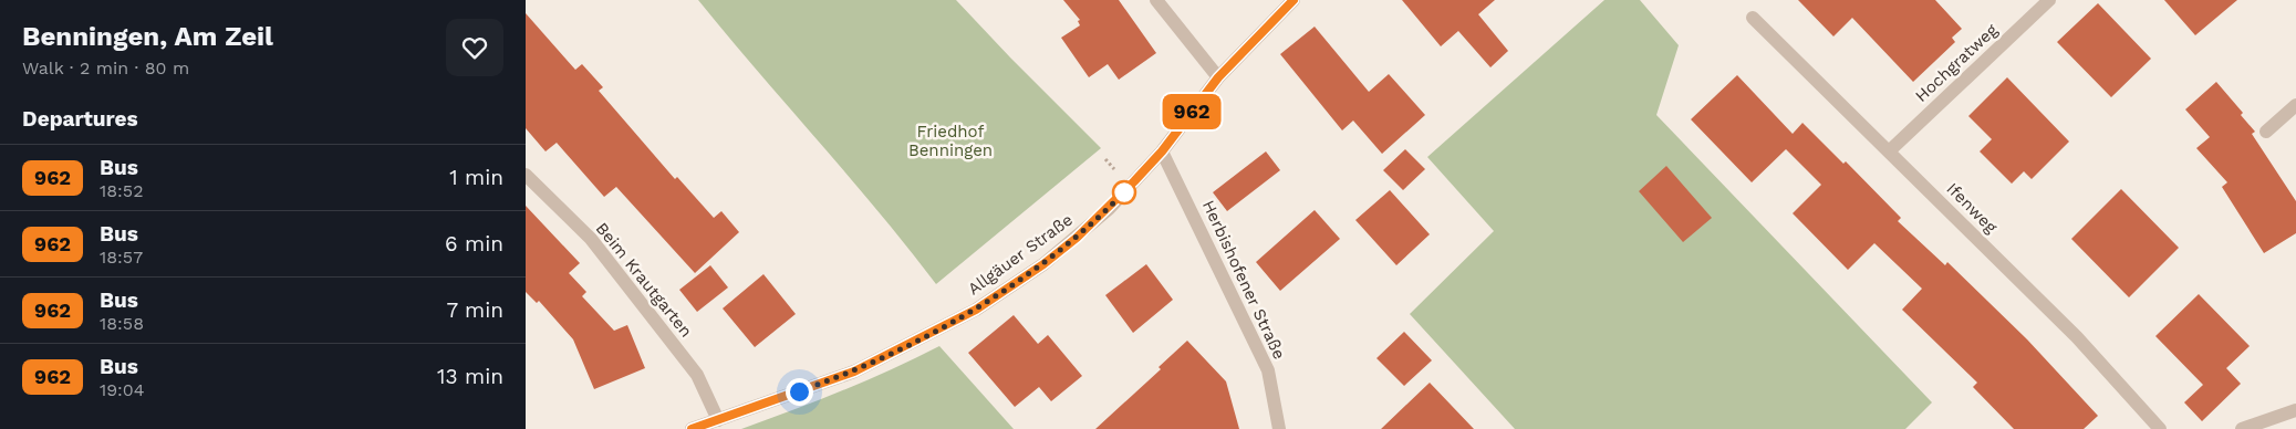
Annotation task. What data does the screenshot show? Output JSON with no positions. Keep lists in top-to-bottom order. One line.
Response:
{"streets":{"street":["Hochgratweg","Ifenweg","Allgäuer Straße","Beim Krautgarten","Herbishofener Straße"]},"crossings":[["Hochgratweg","Ifenweg"],["Allgäuer Straße","Beim Krautgarten"],["Allgäuer Straße","Herbishofener Straße"]],"parks":["Friedhof Benningen"],"lines":["bus line 962"],"page":{"heading":[["Benningen, Am Zeil","Walk · 2 min · 80 m"],"Departures"],"on_map":"962","list":[{"mark":"962","name":"Bus","note":"18:52","value":"1 min"},{"mark":"962","name":"Bus","note":"18:57","value":"6 min"},{"mark":"962","name":"Bus","note":"18:58","value":"7 min"},{"mark":"962","name":"Bus","note":"19:04","value":"13 min"}]}}
